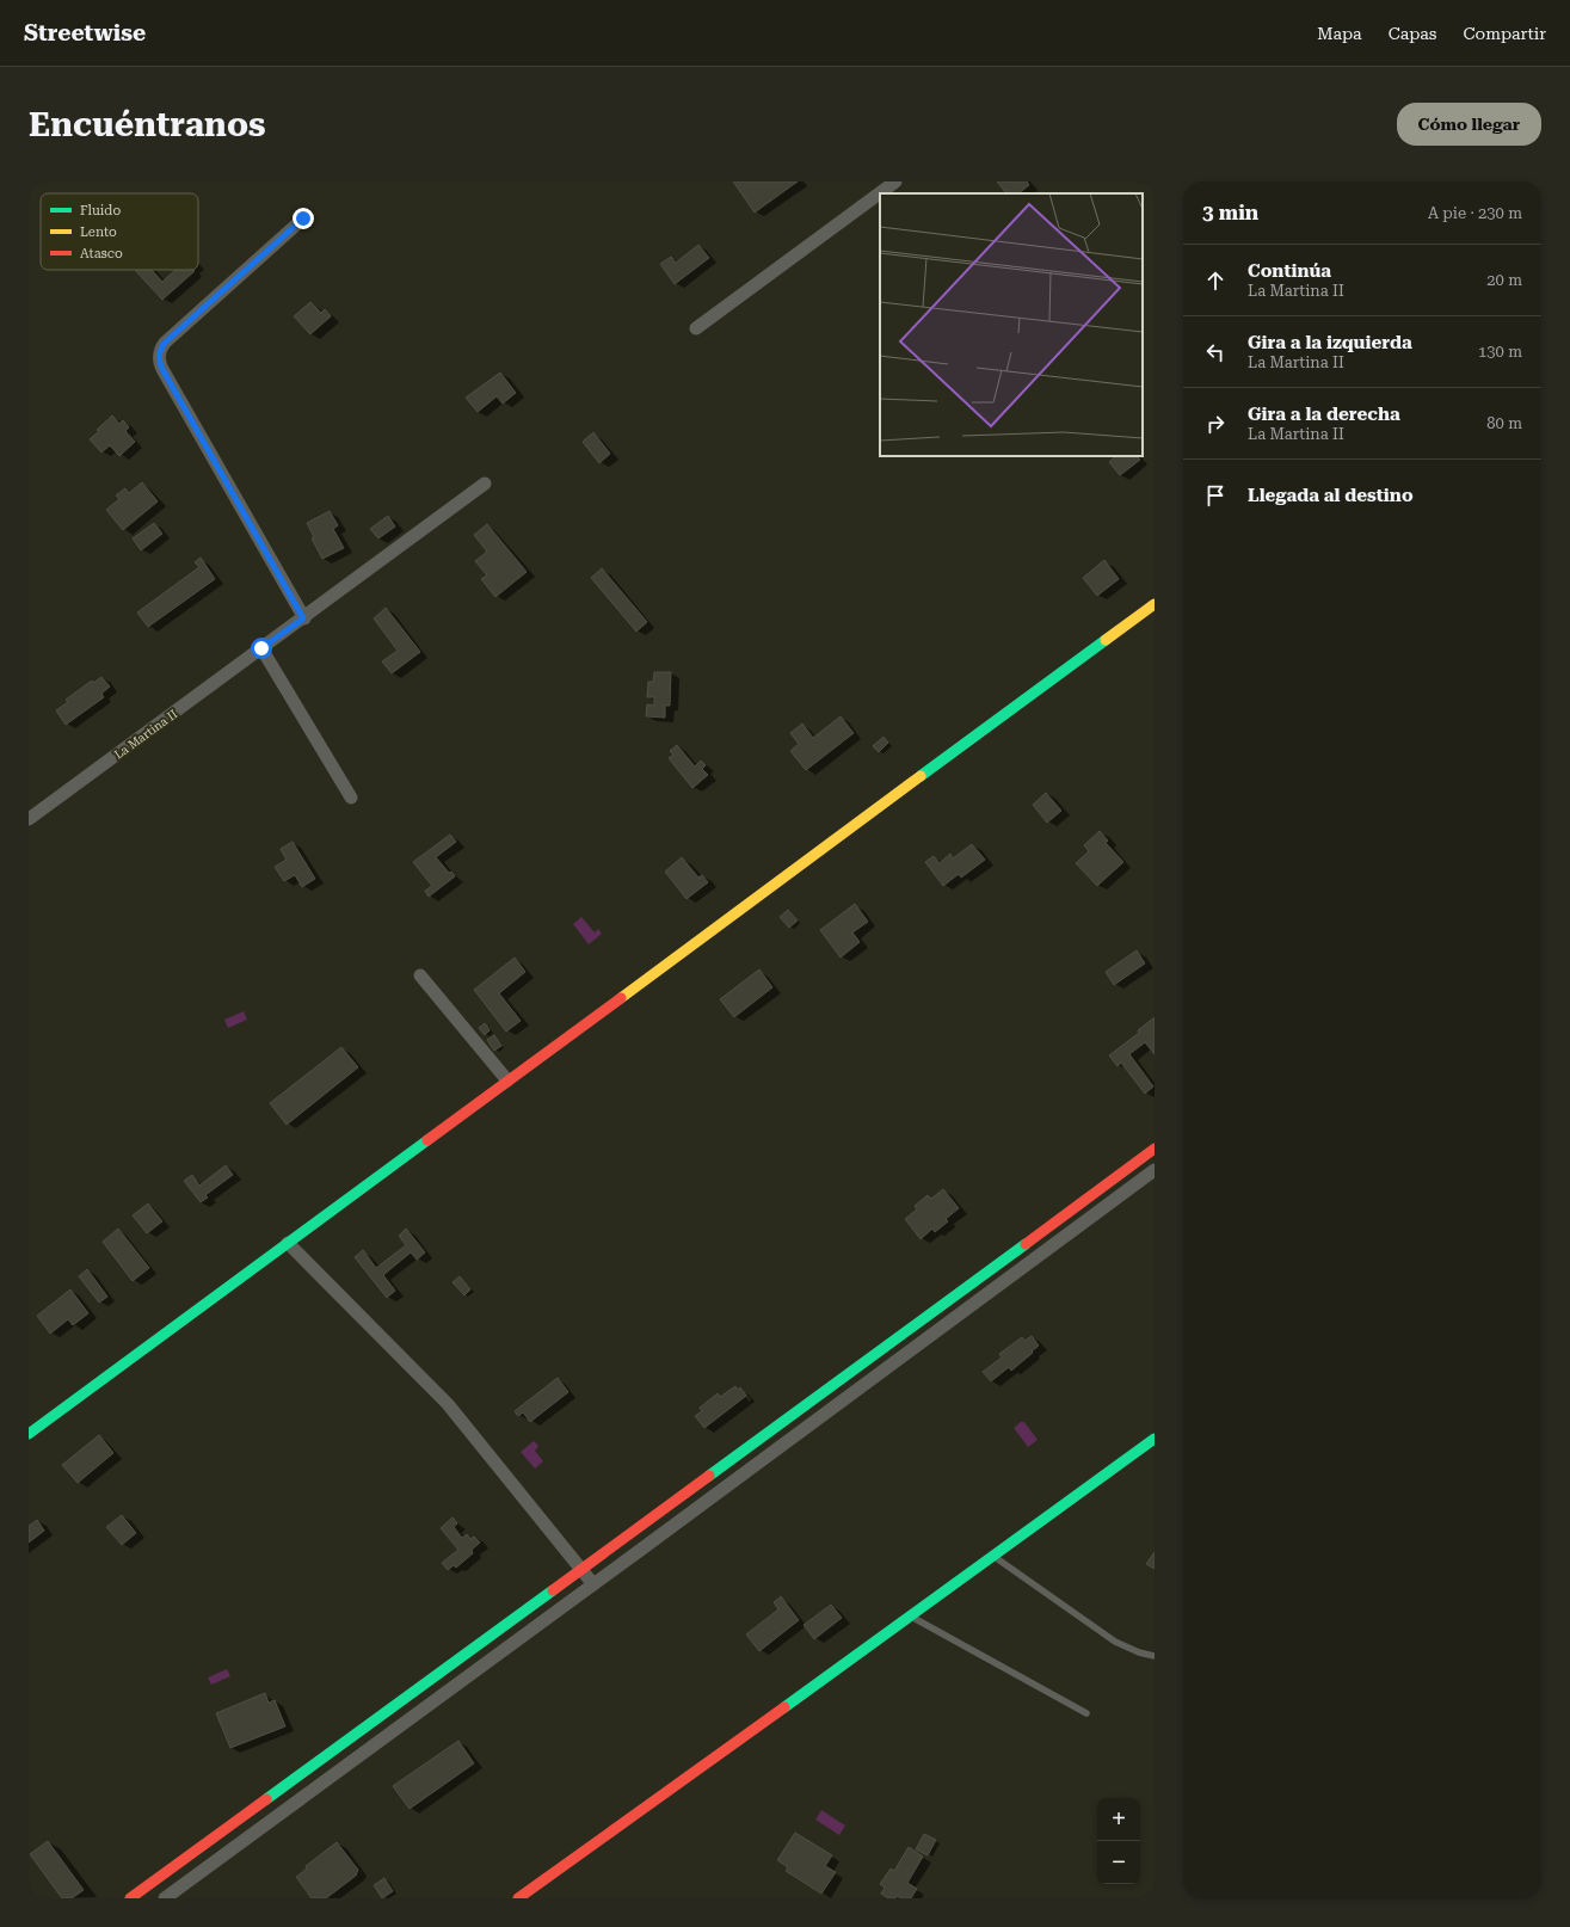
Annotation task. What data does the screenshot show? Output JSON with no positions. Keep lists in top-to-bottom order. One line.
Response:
{"streets":{"street":["La Martina II"]},"legend":["Fluido","Lento","Atasco"],"page":{"header":"Streetwise","nav":["Mapa","Capas","Compartir"],"buttons":"Cómo llegar","title":"Encuéntranos","heading":["3 min","A pie · 230 m"],"list":[["Continúa","La Martina II","20 m"],["Gira a la izquierda","La Martina II","130 m"],["Gira a la derecha","La Martina II","80 m"],"Llegada al destino"],"map_buttons":["+","−"]}}
